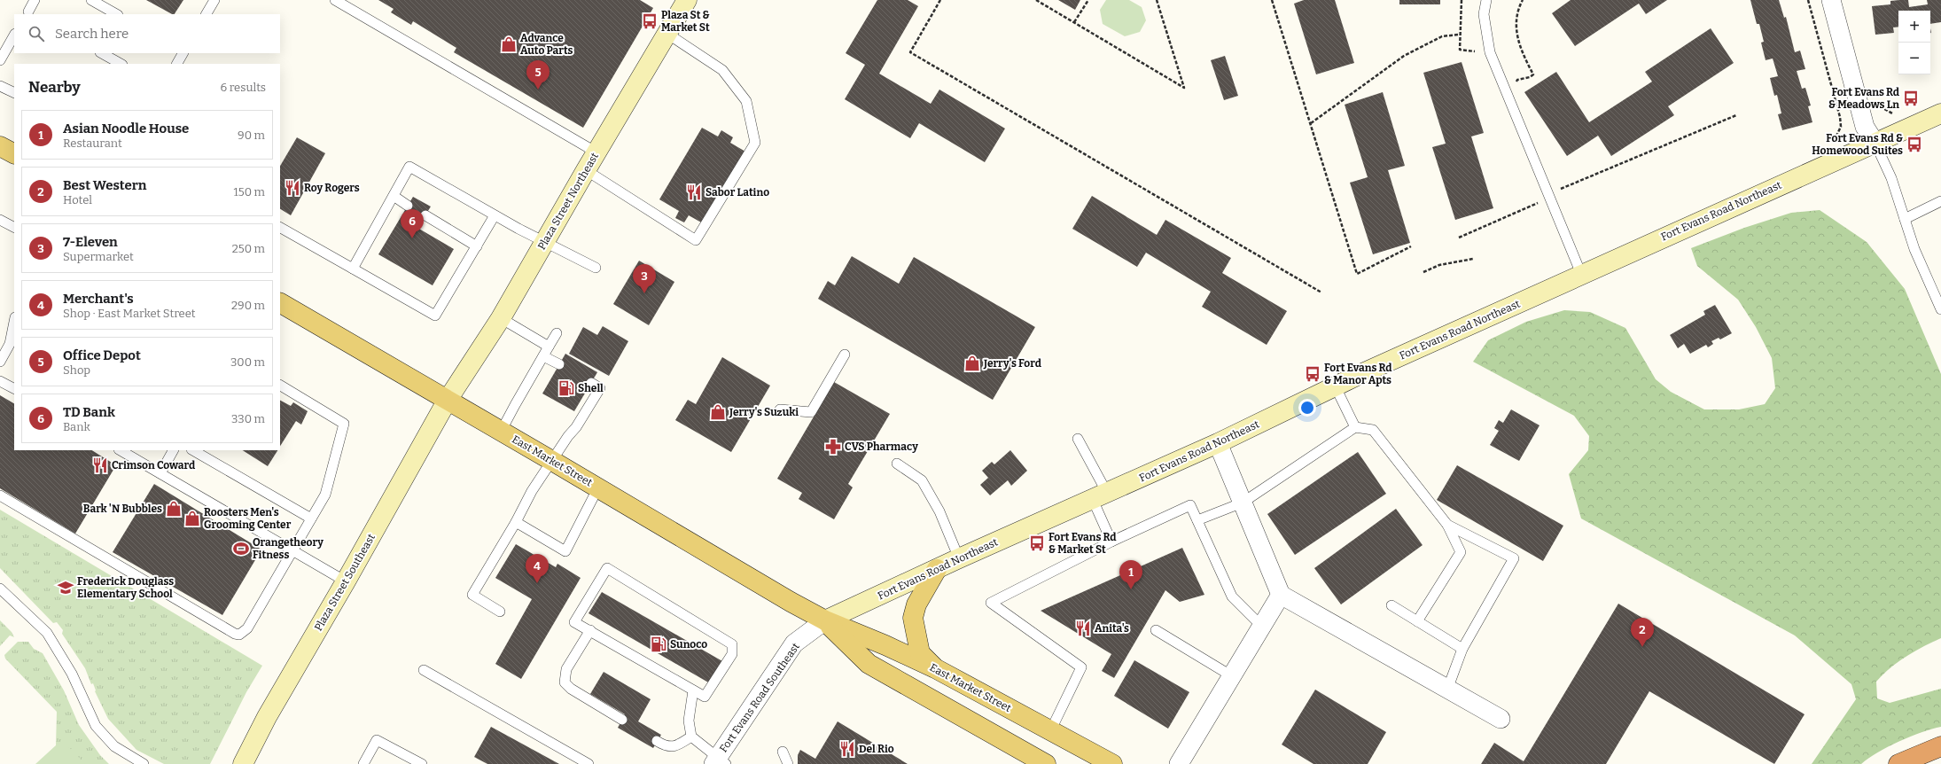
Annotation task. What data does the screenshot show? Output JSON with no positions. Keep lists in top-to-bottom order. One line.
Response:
{"streets":{"main road":["East Market Street"],"street":["Plaza Street Northeast","Fort Evans Road Northeast","Plaza Street Southeast","Fort Evans Road Southeast"]},"crossings":[["Plaza Street Northeast","East Market Street"],["Plaza Street Northeast","Plaza Street Southeast"],["Fort Evans Road Northeast","East Market Street"],["Fort Evans Road Northeast","Fort Evans Road Southeast"],["East Market Street","Plaza Street Southeast"],["East Market Street","Fort Evans Road Southeast"]],"places":{"bus stop":["Plaza St & Market St","Fort Evans Rd & Meadows Ln","Fort Evans Rd & Homewood Suites","Fort Evans Rd & Manor Apts","Fort Evans Rd & Market St"],"shop":["Advance Auto Parts","Jerry's Ford","Jerry's Suzuki","Bark 'N Bubbles","Roosters Men's Grooming Center"],"restaurant":["Roy Rogers","Sabor Latino","Crimson Coward","Anita's","Del Rio"],"fuel station":["Shell","Sunoco"],"pharmacy":["CVS Pharmacy"],"sports":["Orangetheory Fitness"],"school or university":["Frederick Douglass Elementary School"]},"page":{"map_buttons":["+","−"],"search":"Search here","pins":["5","6","3","4","1","2"],"heading":["Nearby","6 results"],"list":[{"mark":"1","name":"Asian Noodle House","note":"Restaurant","value":"90 m"},{"mark":"2","name":"Best Western","note":"Hotel","value":"150 m"},{"mark":"3","name":"7-Eleven","note":"Supermarket","value":"250 m"},{"mark":"4","name":"Merchant's","note":"Shop · East Market Street","value":"290 m"},{"mark":"5","name":"Office Depot","note":"Shop","value":"300 m"},{"mark":"6","name":"TD Bank","note":"Bank","value":"330 m"}]}}
